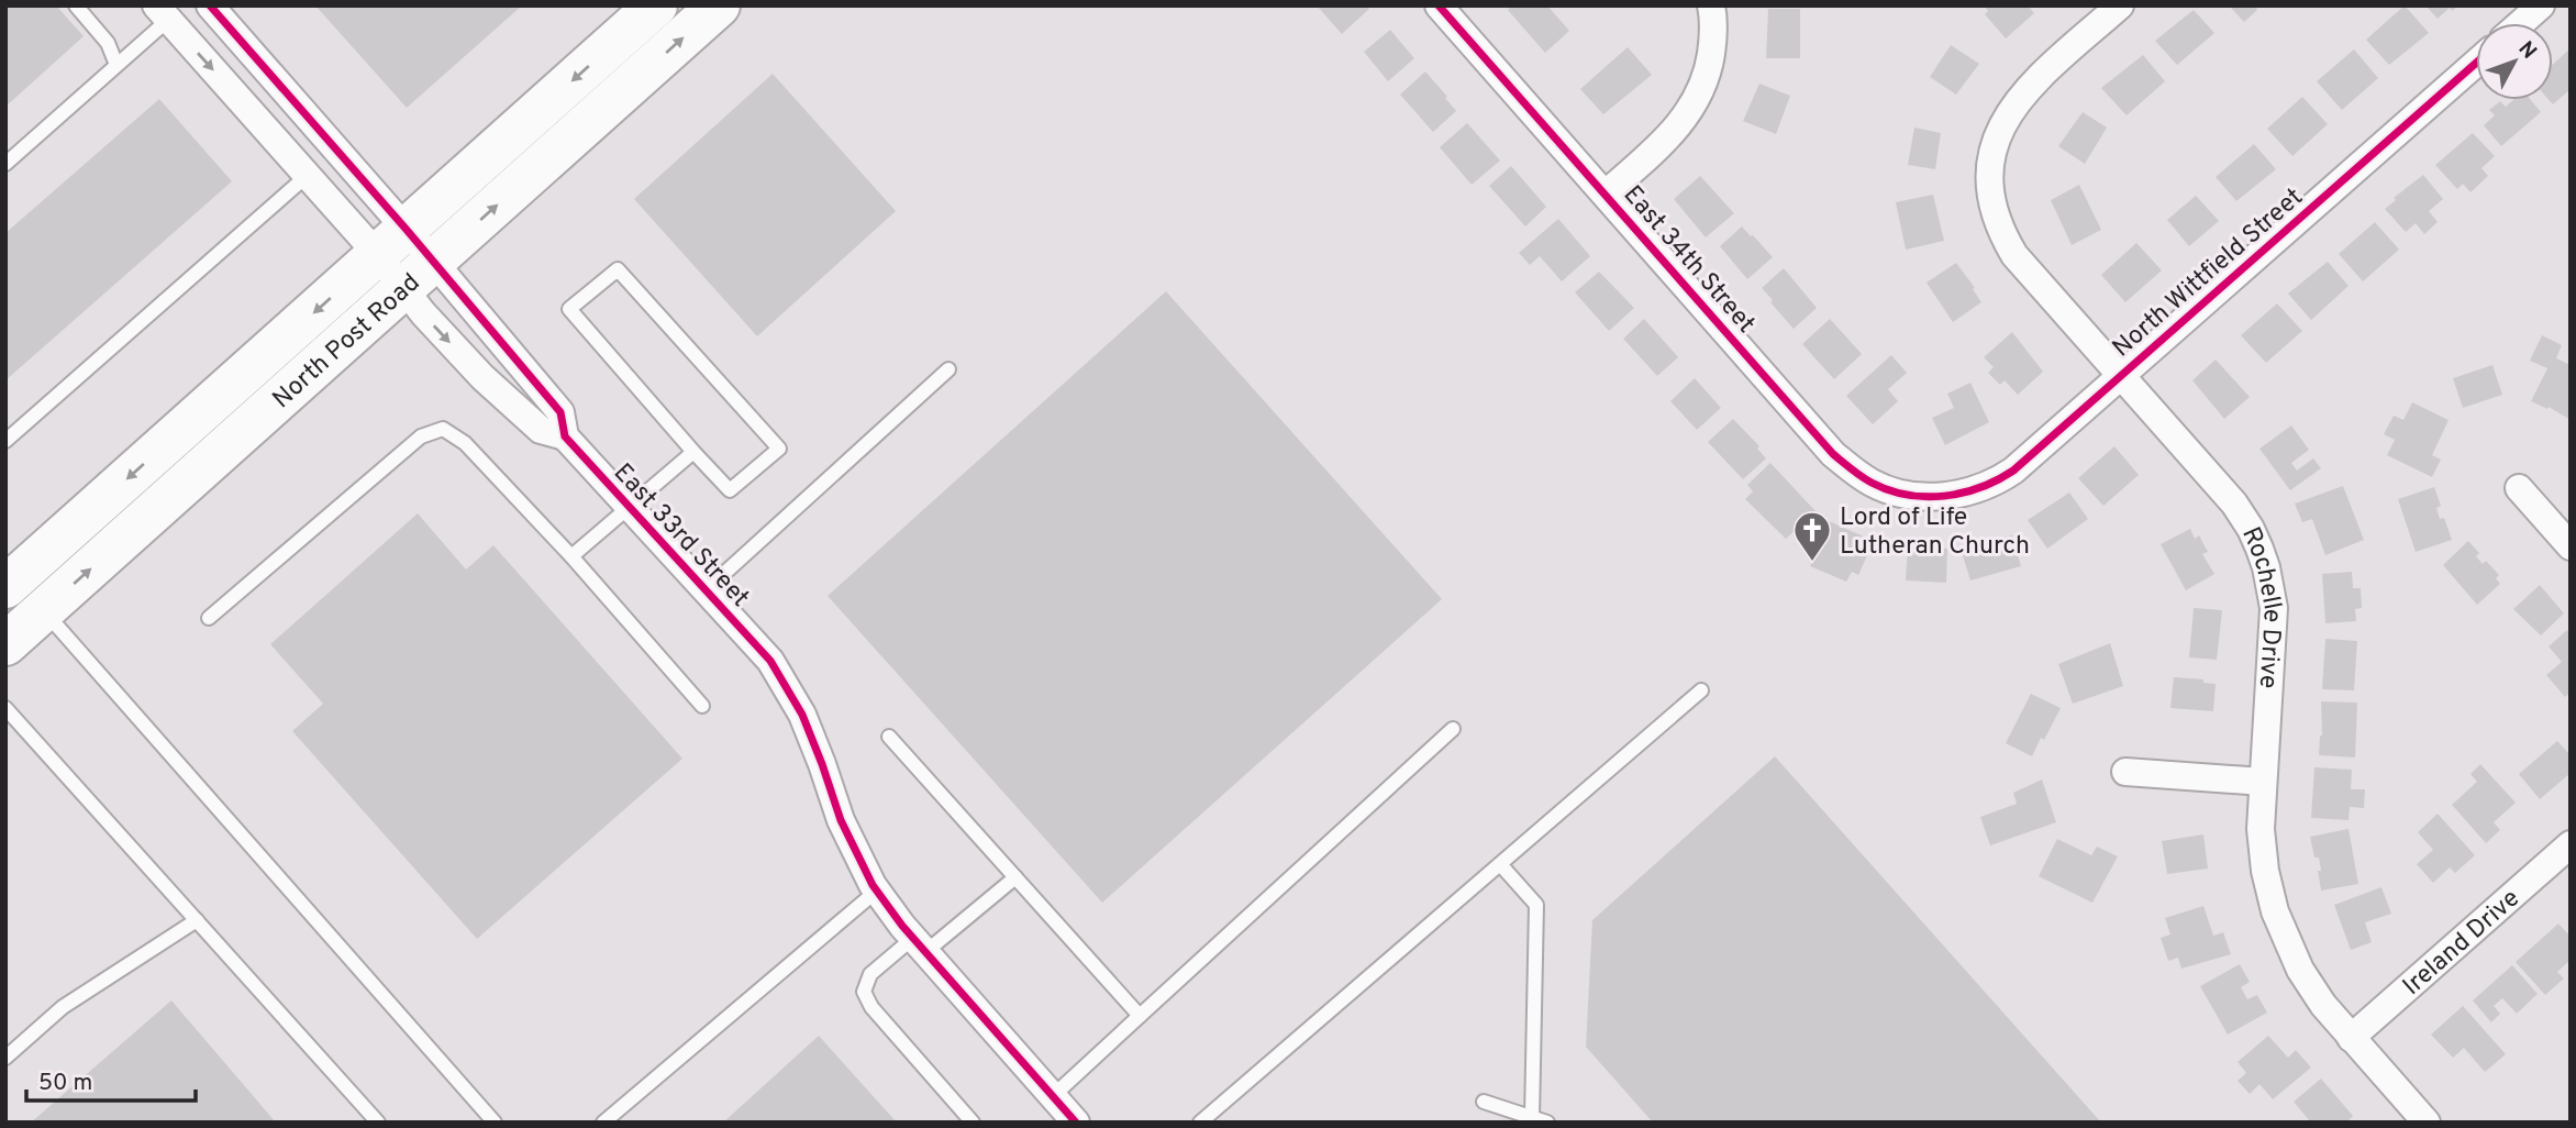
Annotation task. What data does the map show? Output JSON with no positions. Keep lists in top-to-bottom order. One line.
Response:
{"streets":{"main road":["North Post Road"],"street":["East 34th Street","North Wittfield Street","East 33rd Street","Rochelle Drive","Ireland Drive"]},"crossings":[["East 34th Street","North Wittfield Street"],["North Wittfield Street","Rochelle Drive"],["North Post Road","East 33rd Street"],["Rochelle Drive","Ireland Drive"]],"places":{"church":["Lord of Life Lutheran Church"]},"scale_bar":"50 m","north":"top right"}
